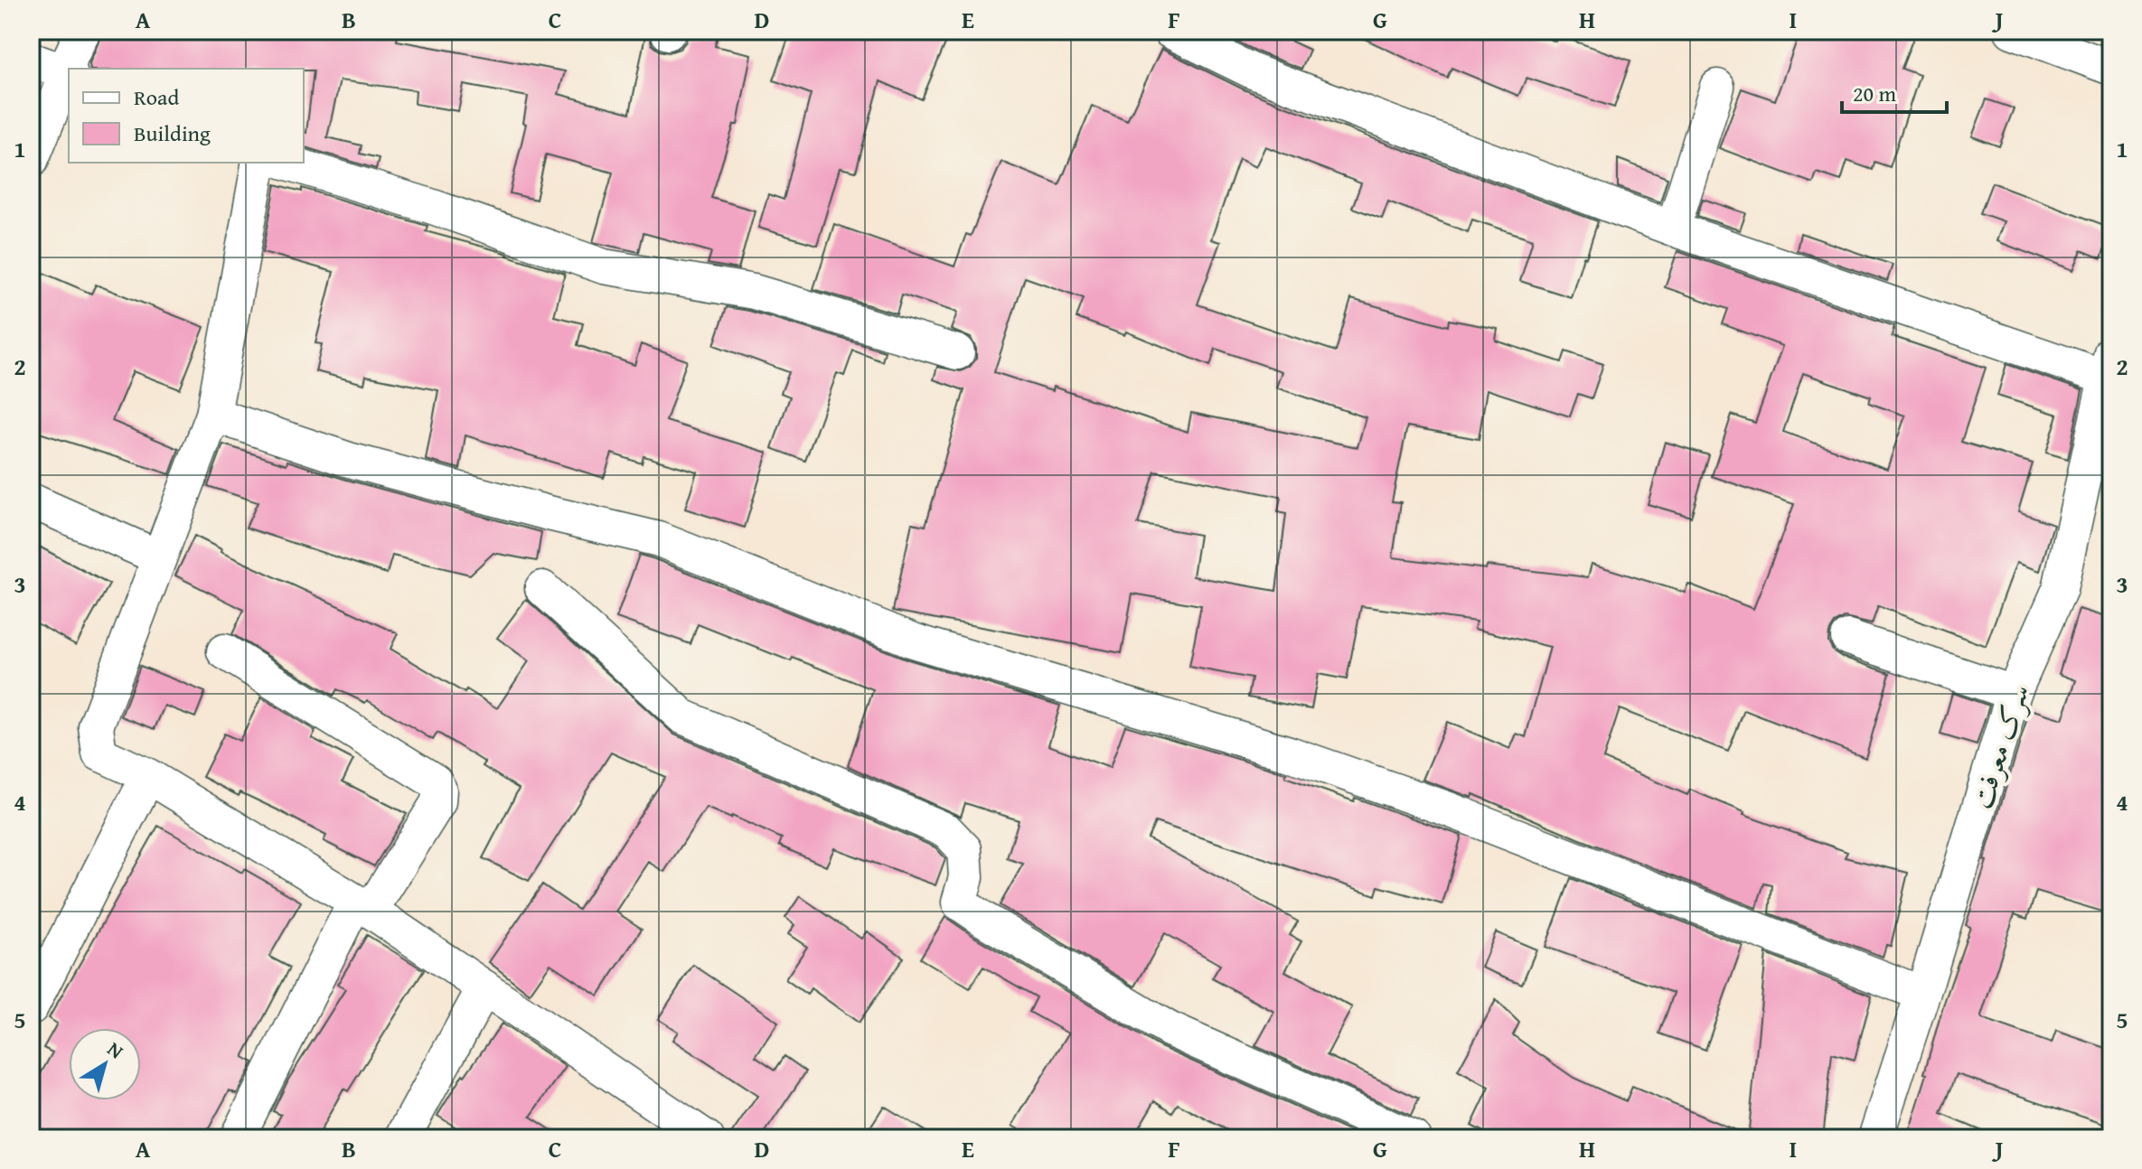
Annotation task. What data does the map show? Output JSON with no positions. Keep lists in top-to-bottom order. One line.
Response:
{"streets":{"street":["سرک معرفت"]},"legend":["Road","Building"],"scale_bar":"20 m","north":"top right","grid":{"columns":["A","B","C","D","E","F","G","H","I","J"],"rows":["1","2","3","4","5"]}}
